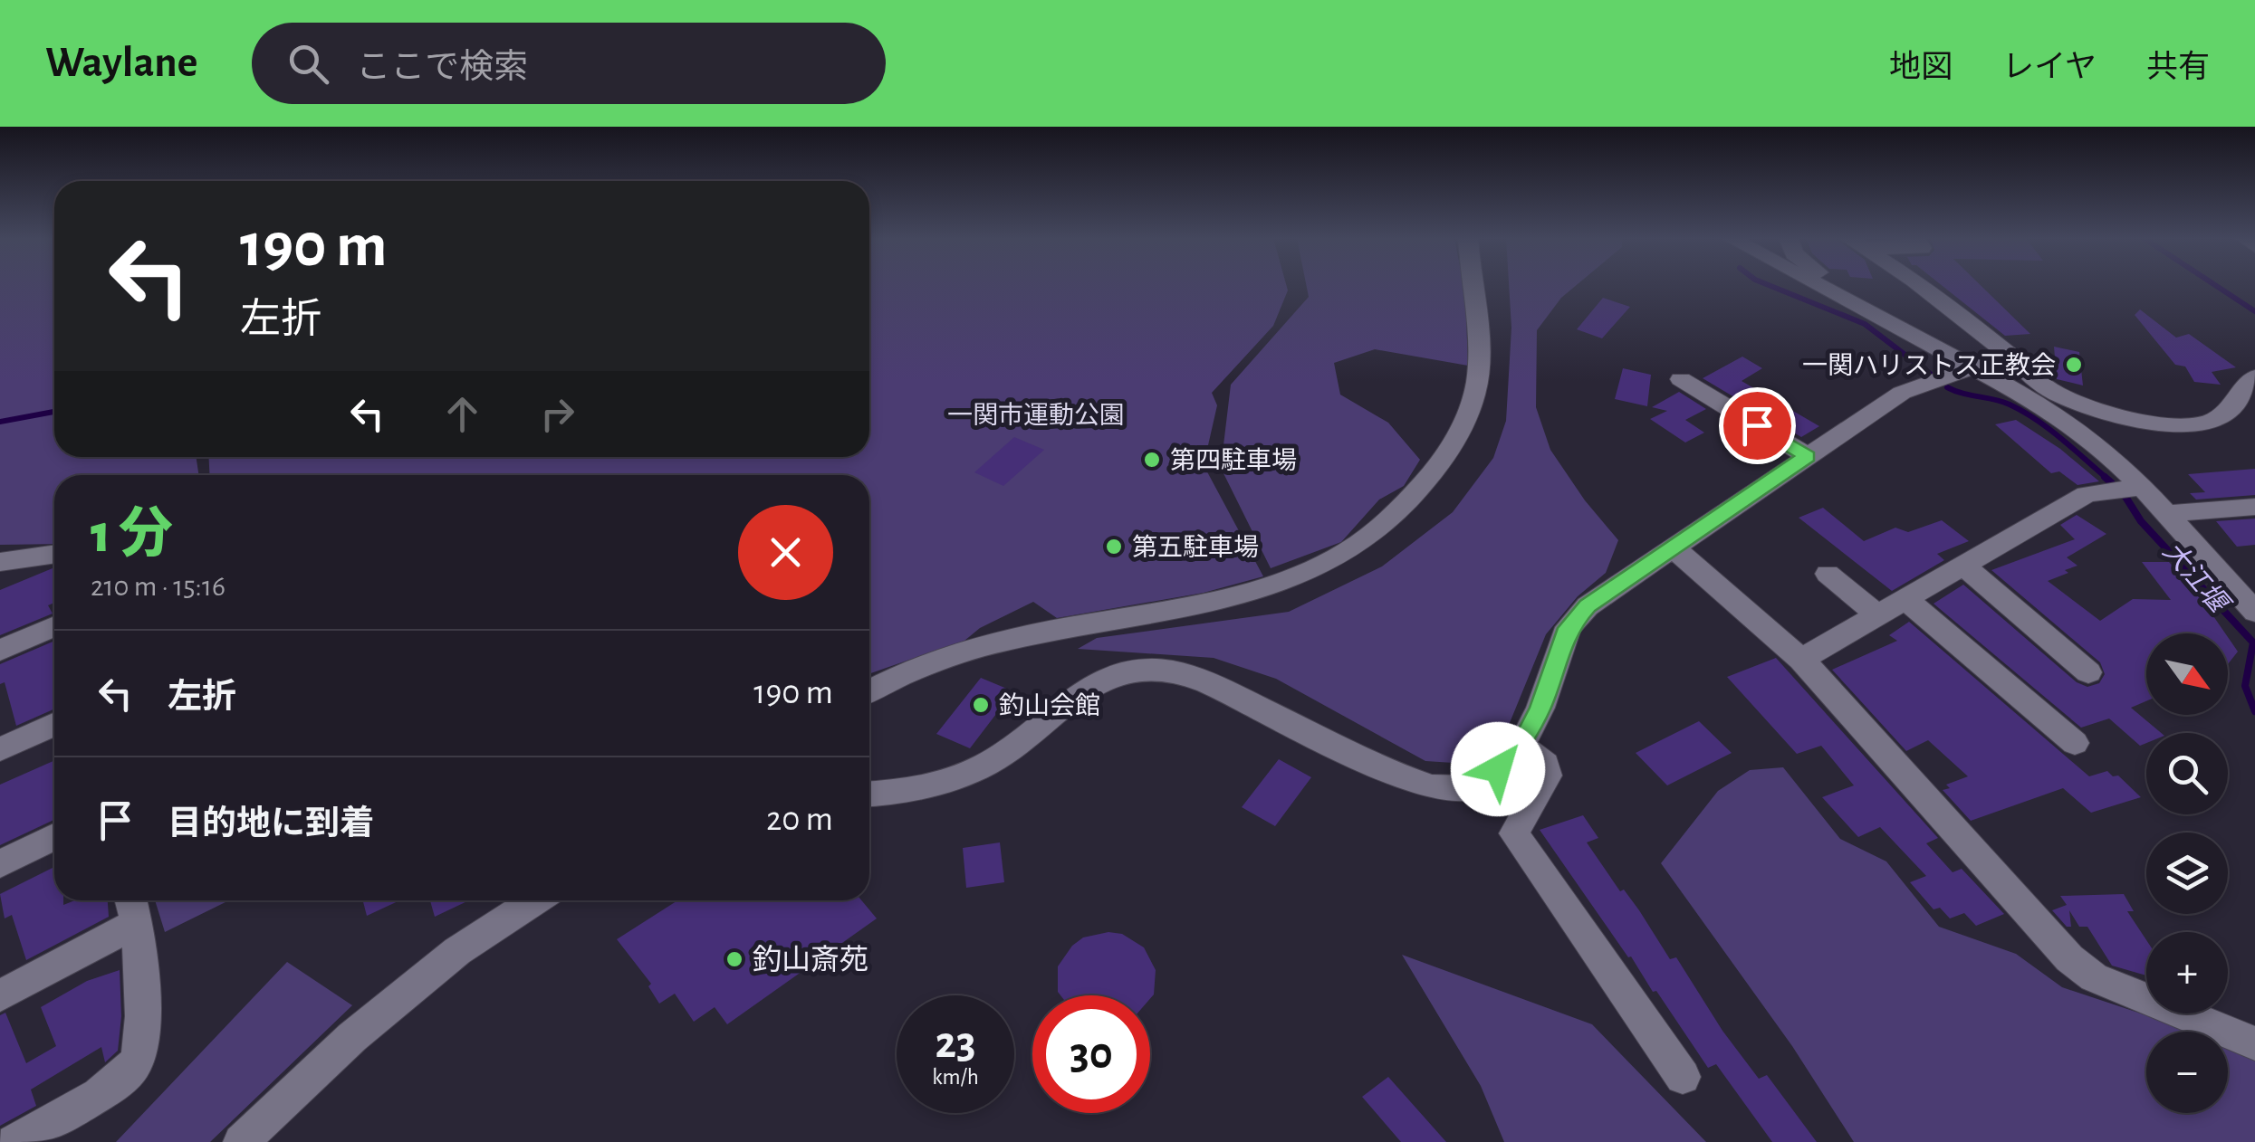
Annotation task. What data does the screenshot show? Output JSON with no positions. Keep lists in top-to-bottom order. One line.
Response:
{"water":["大江堰"],"parks":["一関市運動公園"],"places":["一関ハリストス正教会","第四駐車場","第五駐車場","釣山会館","釣山斎苑"],"north":"bottom right","page":{"header":"Waylane","search":"ここで検索","nav":["地図","レイヤ","共有"],"turn":["190 m","左折"],"heading":["1 分","210 m · 15:16"],"list":[{"name":"左折","value":"190 m"},{"name":"目的地に到着","value":"20 m"}],"map_buttons":["+","−"],"speed":"23 km/h","limit":"30"}}
